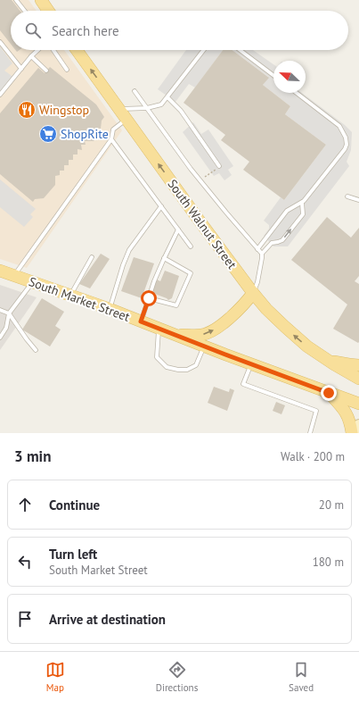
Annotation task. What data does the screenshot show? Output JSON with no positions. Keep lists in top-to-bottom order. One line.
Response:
{"streets":{"main road":["South Walnut Street","South Market Street"]},"one_way":["South Walnut Street"],"places":{"restaurant":["Wingstop"],"supermarket":["ShopRite"]},"north":"top left","page":{"search":"Search here","heading":["3 min","Walk · 200 m"],"list":[["Continue","20 m"],["Turn left","South Market Street","180 m"],"Arrive at destination"],"nav":["Map","Directions","Saved"]}}
